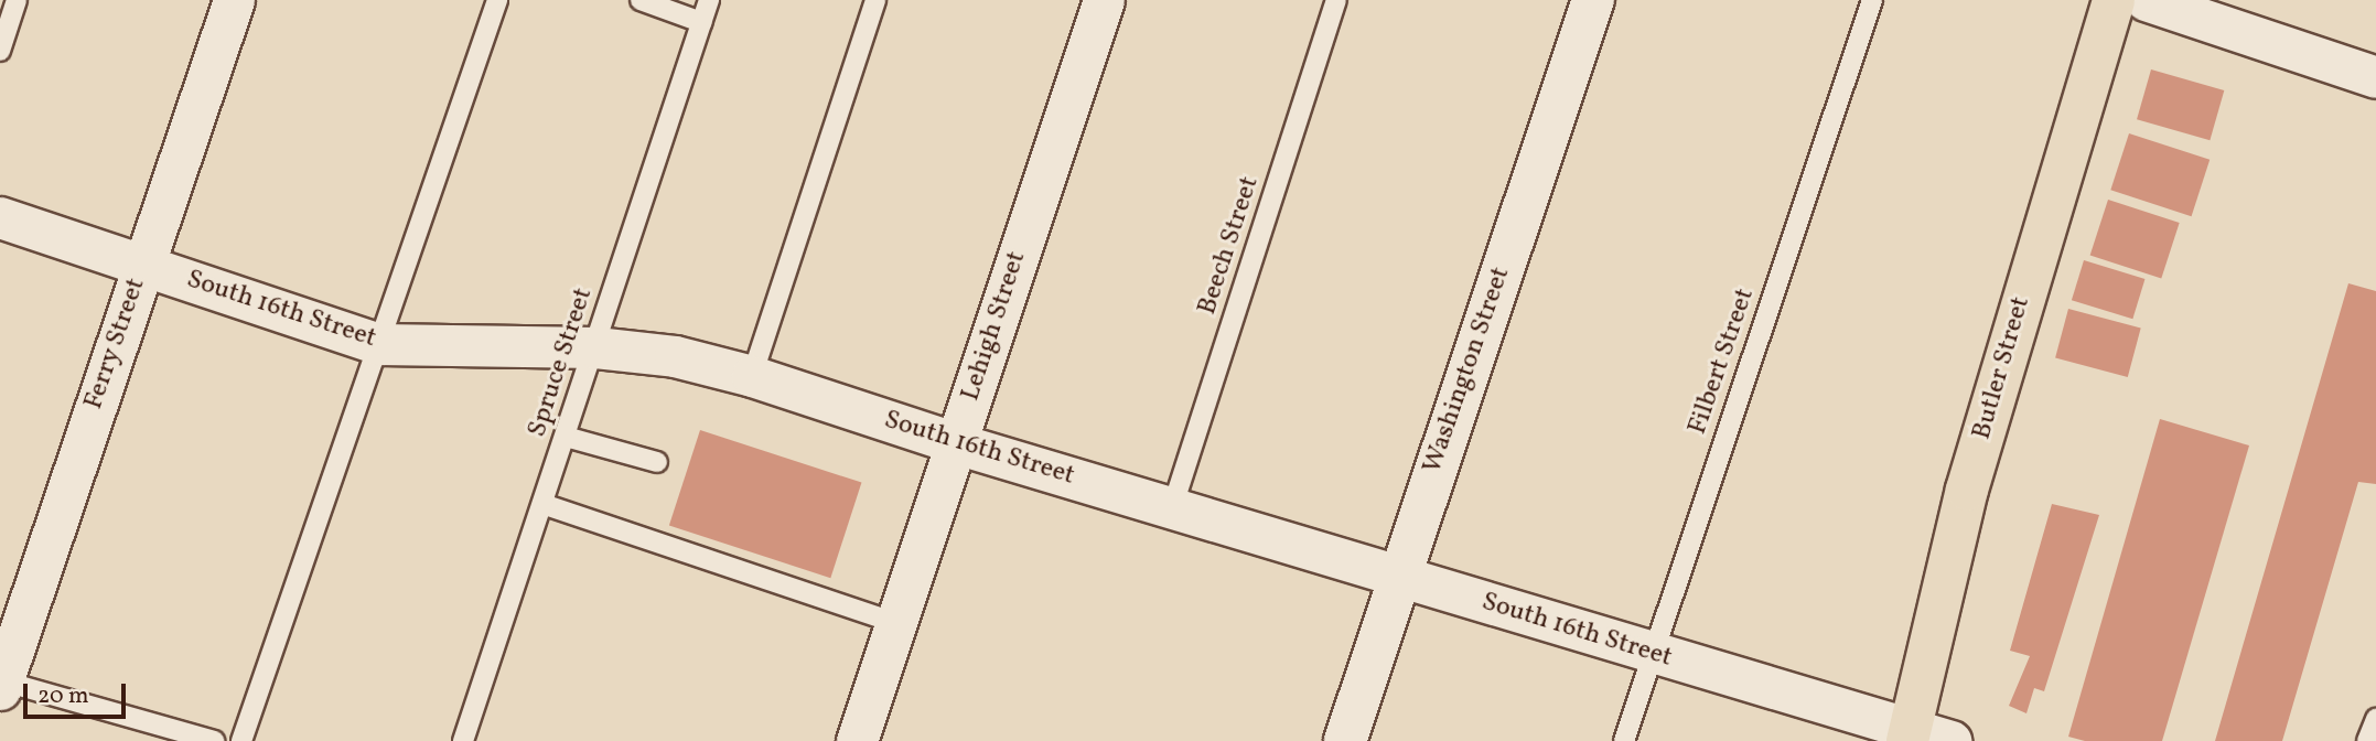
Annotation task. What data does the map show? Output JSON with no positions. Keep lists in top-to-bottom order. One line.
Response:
{"streets":{"main road":["Butler Street"],"street":["South 16th Street","Lehigh Street","Ferry Street","Washington Street"],"lane":["Beech Street","Filbert Street","Spruce Street"]},"crossings":[["Beech Street","South 16th Street"],["South 16th Street","Lehigh Street"],["South 16th Street","Ferry Street"],["South 16th Street","Filbert Street"],["South 16th Street","Spruce Street"],["South 16th Street","Butler Street"],["South 16th Street","Washington Street"]],"scale_bar":"20 m"}
